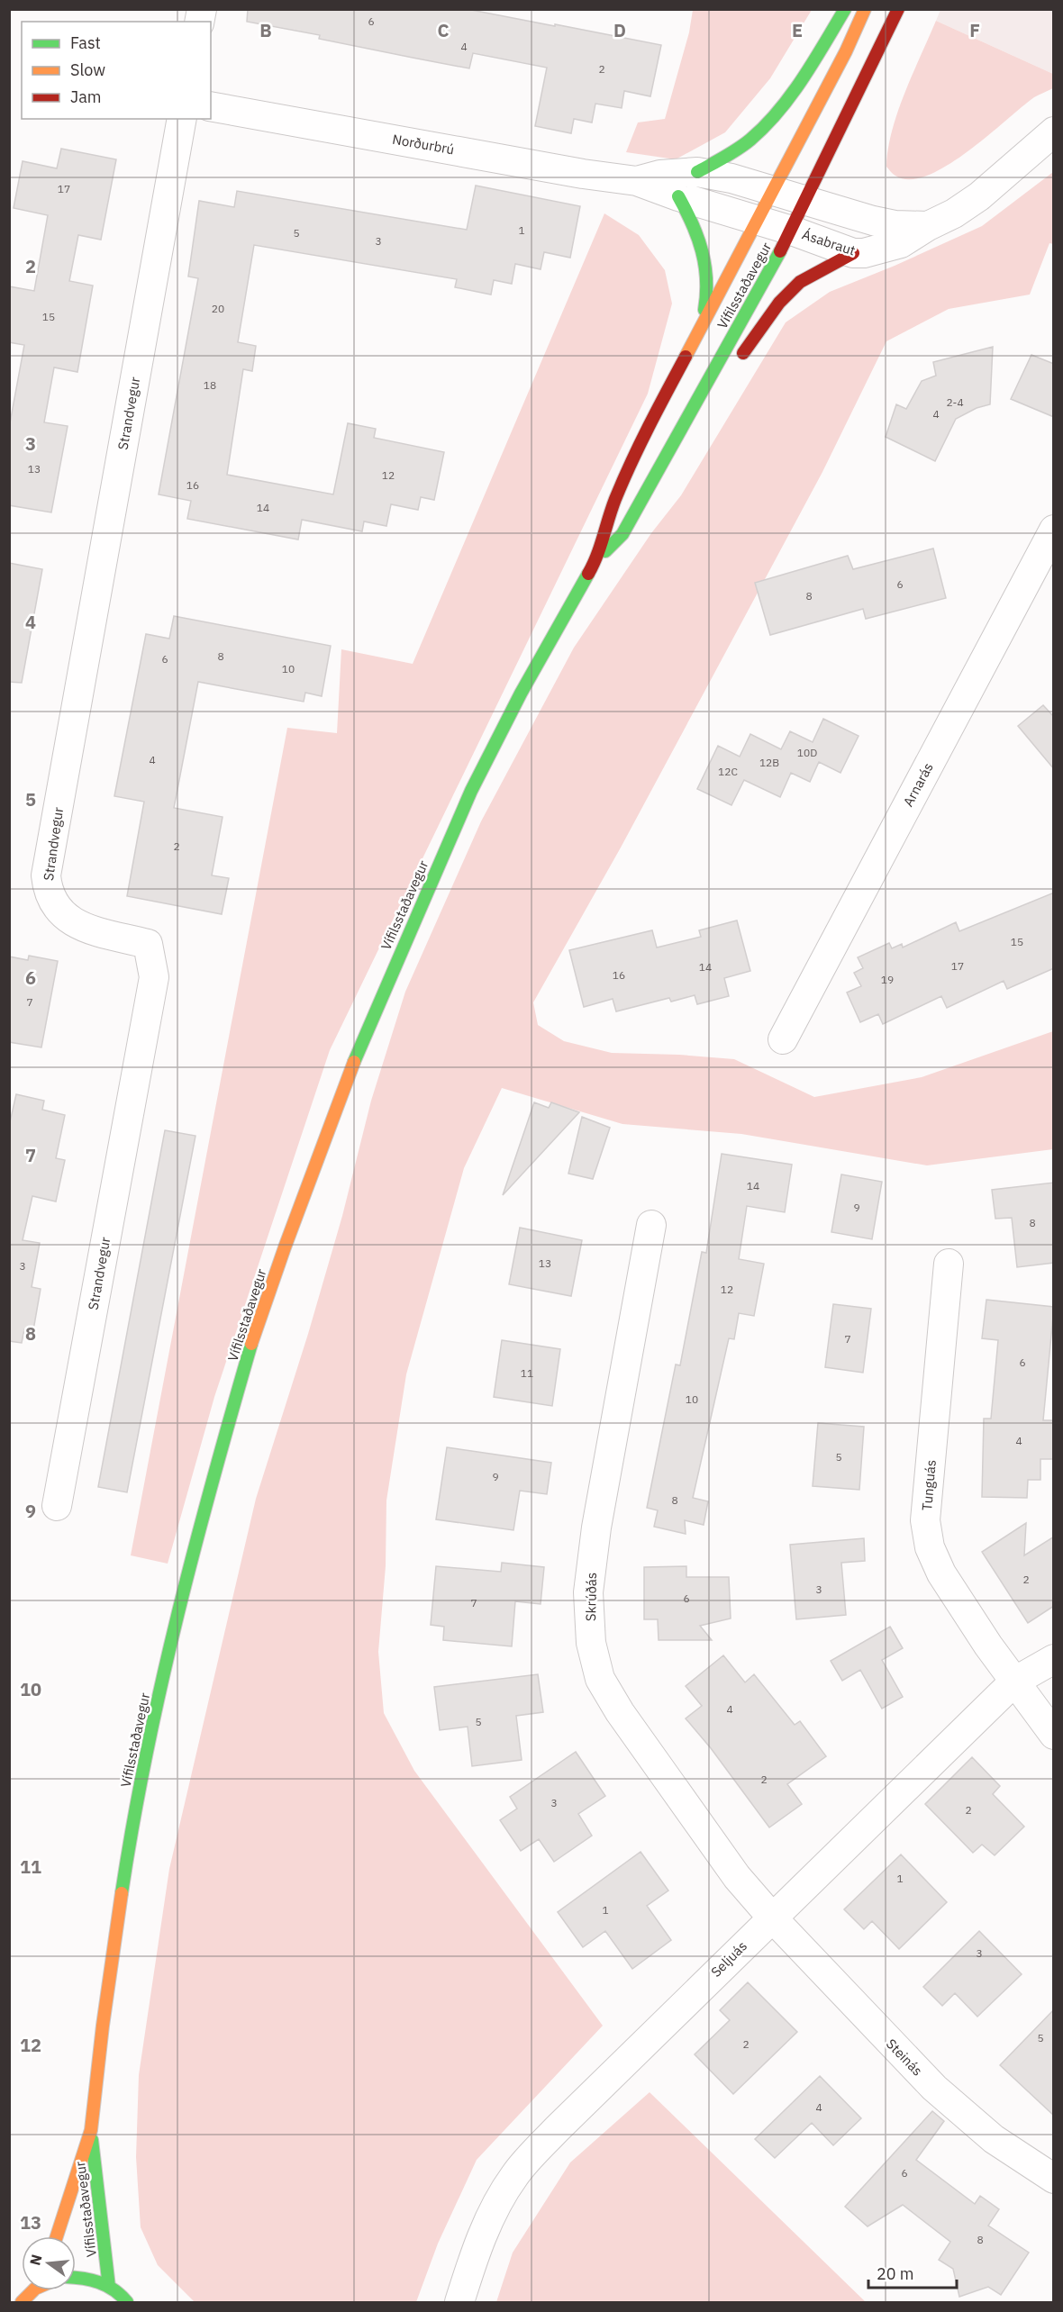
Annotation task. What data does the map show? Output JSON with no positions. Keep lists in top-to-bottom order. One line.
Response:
{"streets":{"street":["Norðurbrú","Ásabraut","Vífilsstaðavegur","Strandvegur","Arnarás","Tunguás","Skrúðás","Seljuás","Steinás"]},"crossings":[["Norðurbrú","Ásabraut"],["Norðurbrú","Vífilsstaðavegur"],["Ásabraut","Vífilsstaðavegur"],["Tunguás","Seljuás"],["Skrúðás","Seljuás"],["Skrúðás","Steinás"],["Seljuás","Steinás"]],"house_numbers":["6","4","2","17","1","5","3","20","15","18","2-4","4","13","12","16","14","6","8","8","6","10","10D","4","12B","12C","2","15","17","14","16","19","7","14","9","8","13","3","12","7","6","11","10","4","5","9","8","2","3","6","7","4","5","2","3","2","1","1","3","5","2","4","6","8"],"legend":["Fast","Slow","Jam"],"scale_bar":"20 m","north":"left","grid":{"columns":["B","C","D","E","F"],"rows":["2","3","4","5","6","7","8","9","10","11","12","13"]}}
